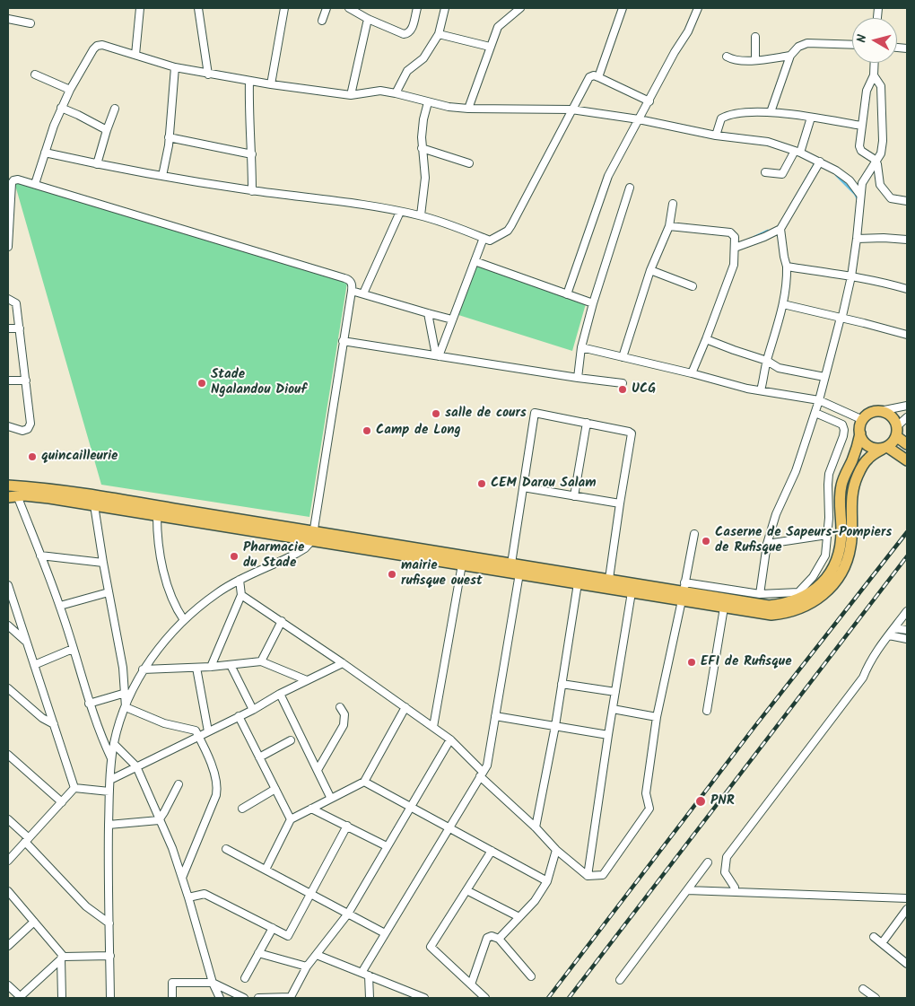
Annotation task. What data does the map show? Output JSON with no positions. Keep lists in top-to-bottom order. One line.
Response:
{"places":["Stade Ngalandou Diouf","UCG","salle de cours","Camp de Long","quincailleurie","CEM Darou Salam","Caserne de Sapeurs-Pompiers de Rufisque","Pharmacie du Stade","mairie rufisque ouest","EFI de Rufisque","PNR"],"north":"left"}
